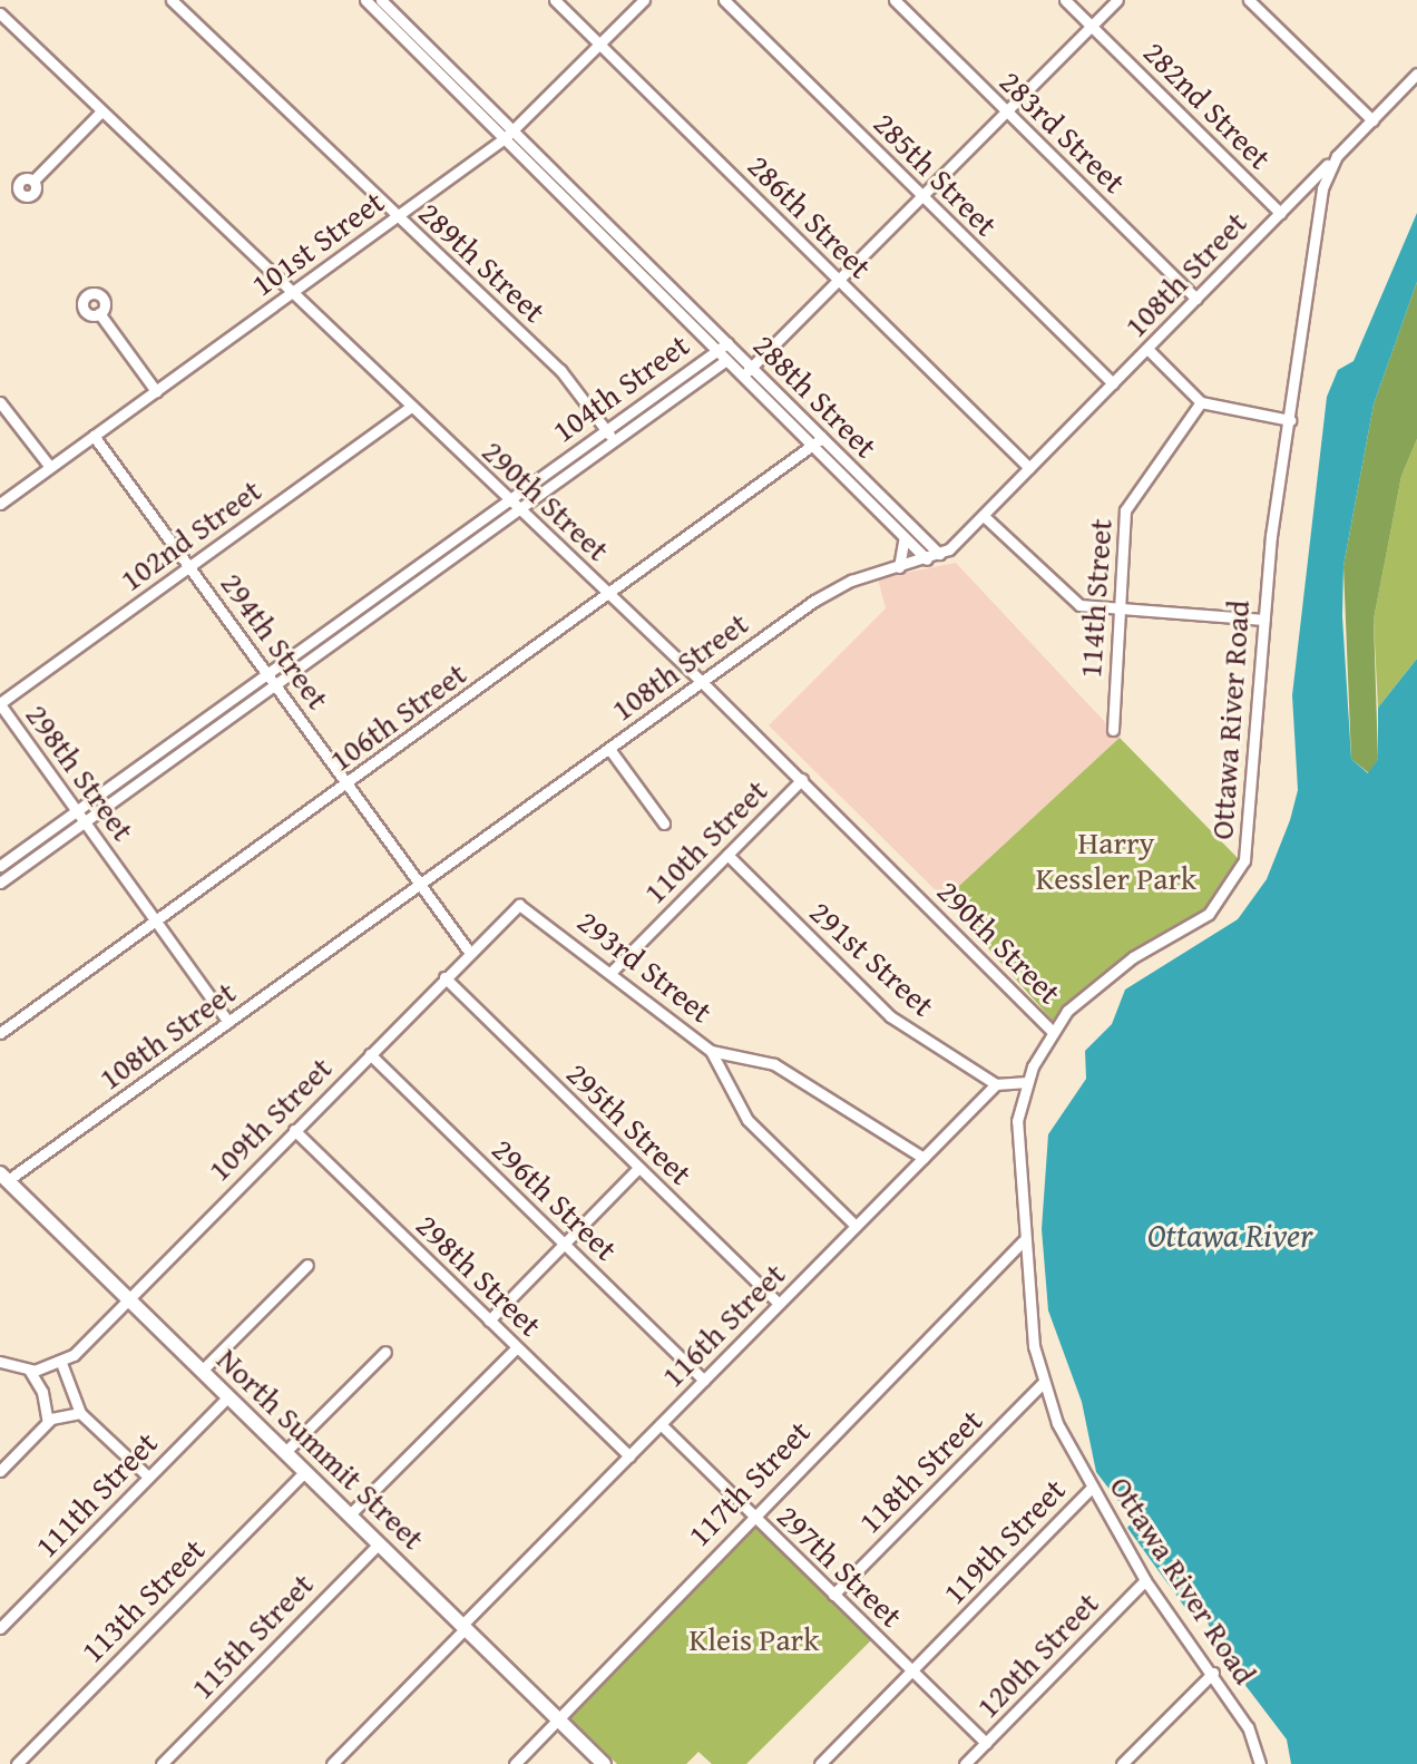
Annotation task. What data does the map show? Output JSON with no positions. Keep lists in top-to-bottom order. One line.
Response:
{"streets":{"main road":["North Summit Street"],"street":["282nd Street","283rd Street","285th Street","286th Street","101st Street","289th Street","108th Street","104th Street","288th Street","290th Street","102nd Street","114th Street","294th Street","106th Street","Ottawa River Road","298th Street","110th Street","291st Street","293rd Street","109th Street","295th Street","296th Street","116th Street","118th Street","117th Street","111th Street","119th Street","297th Street","113th Street","115th Street","120th Street"]},"crossings":[["282nd Street","108th Street"],["283rd Street","108th Street"],["285th Street","108th Street"],["286th Street","101st Street"],["286th Street","108th Street"],["101st Street","289th Street"],["101st Street","288th Street"],["101st Street","290th Street"],["101st Street","294th Street"],["289th Street","104th Street"],["108th Street","288th Street"],["108th Street","290th Street"],["108th Street","294th Street"],["108th Street","Ottawa River Road"],["108th Street","298th Street"],["108th Street","North Summit Street"],["104th Street","288th Street"],["104th Street","290th Street"],["104th Street","294th Street"],["104th Street","298th Street"],["288th Street","106th Street"],["290th Street","102nd Street"],["290th Street","106th Street"],["290th Street","Ottawa River Road"],["290th Street","110th Street"],["102nd Street","294th Street"],["102nd Street","298th Street"],["294th Street","106th Street"],["294th Street","109th Street"],["106th Street","298th Street"],["Ottawa River Road","118th Street"],["Ottawa River Road","117th Street"],["Ottawa River Road","119th Street"],["Ottawa River Road","120th Street"],["298th Street","109th Street"],["298th Street","116th Street"],["110th Street","291st Street"],["110th Street","293rd Street"],["291st Street","116th Street"],["293rd Street","109th Street"],["293rd Street","116th Street"],["109th Street","295th Street"],["109th Street","296th Street"],["109th Street","North Summit Street"],["295th Street","116th Street"],["296th Street","116th Street"],["116th Street","North Summit Street"],["116th Street","297th Street"],["North Summit Street","117th Street"],["North Summit Street","111th Street"],["North Summit Street","113th Street"],["North Summit Street","115th Street"],["118th Street","297th Street"],["117th Street","297th Street"],["119th Street","297th Street"],["297th Street","120th Street"]],"water":["Ottawa River"],"parks":["Harry Kessler Park","Kleis Park"]}
